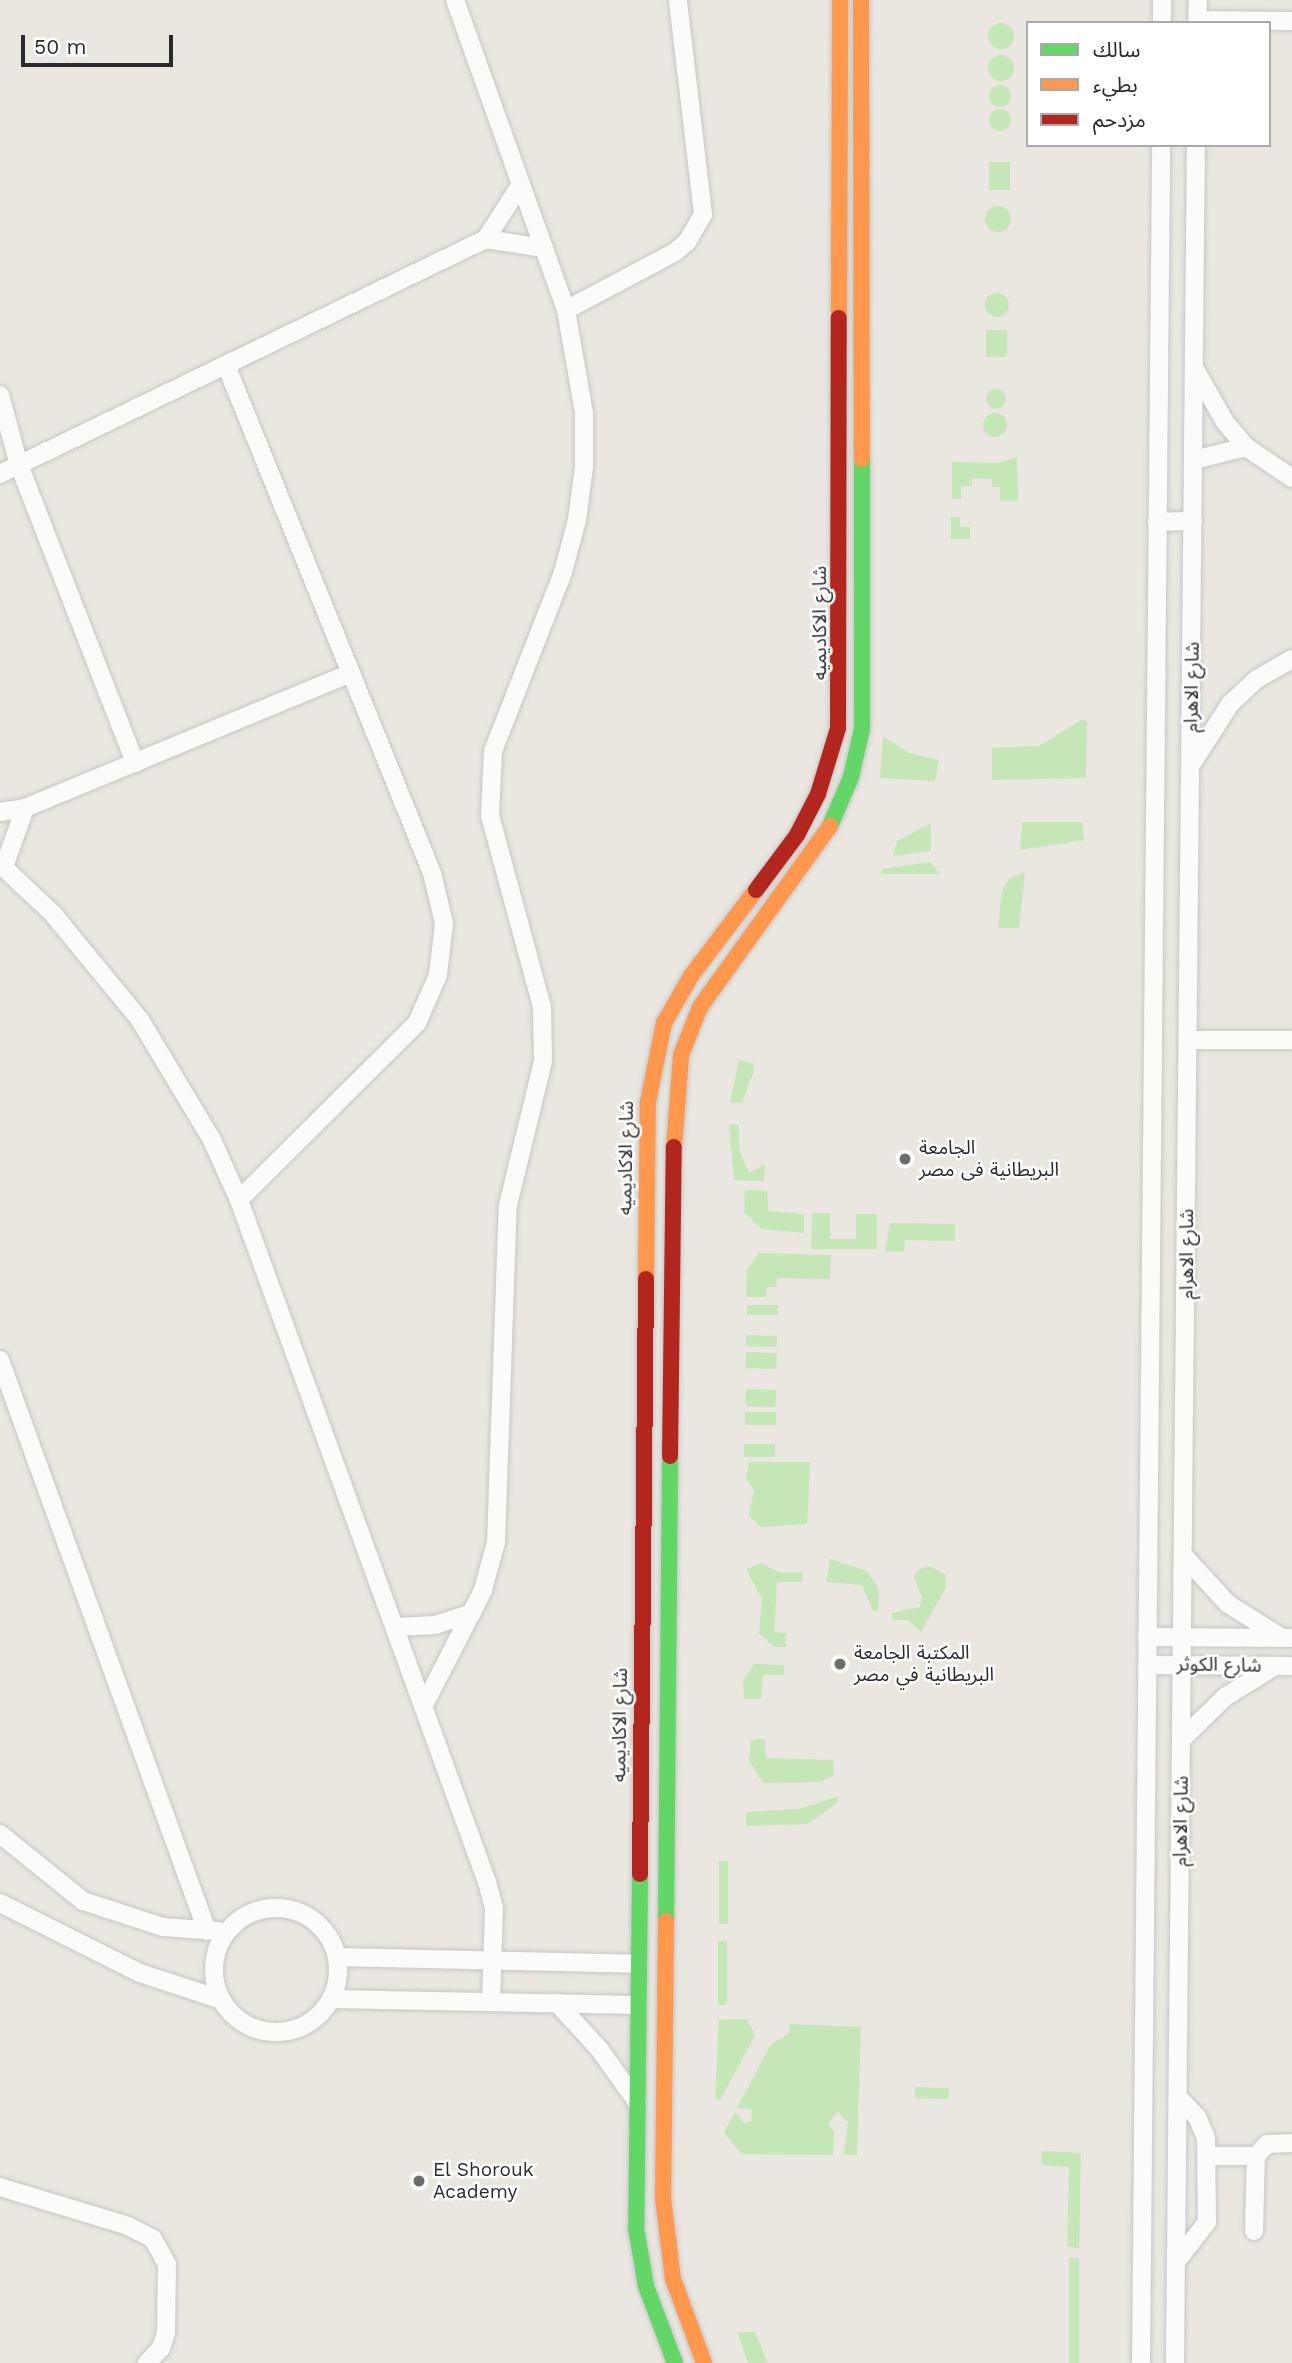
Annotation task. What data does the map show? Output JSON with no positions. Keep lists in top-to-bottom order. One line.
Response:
{"streets":{"street":["شارع الاكاديميه","شارع الاهرام","شارع الكوثر"]},"crossings":[["شارع الاهرام","شارع الكوثر"]],"places":["الجامعة البريطانية فى مصر","المكتبة الجامعة البريطانية في مصر","El Shorouk Academy"],"legend":["سالك","بطيء","مزدحم"],"scale_bar":"50 m"}
